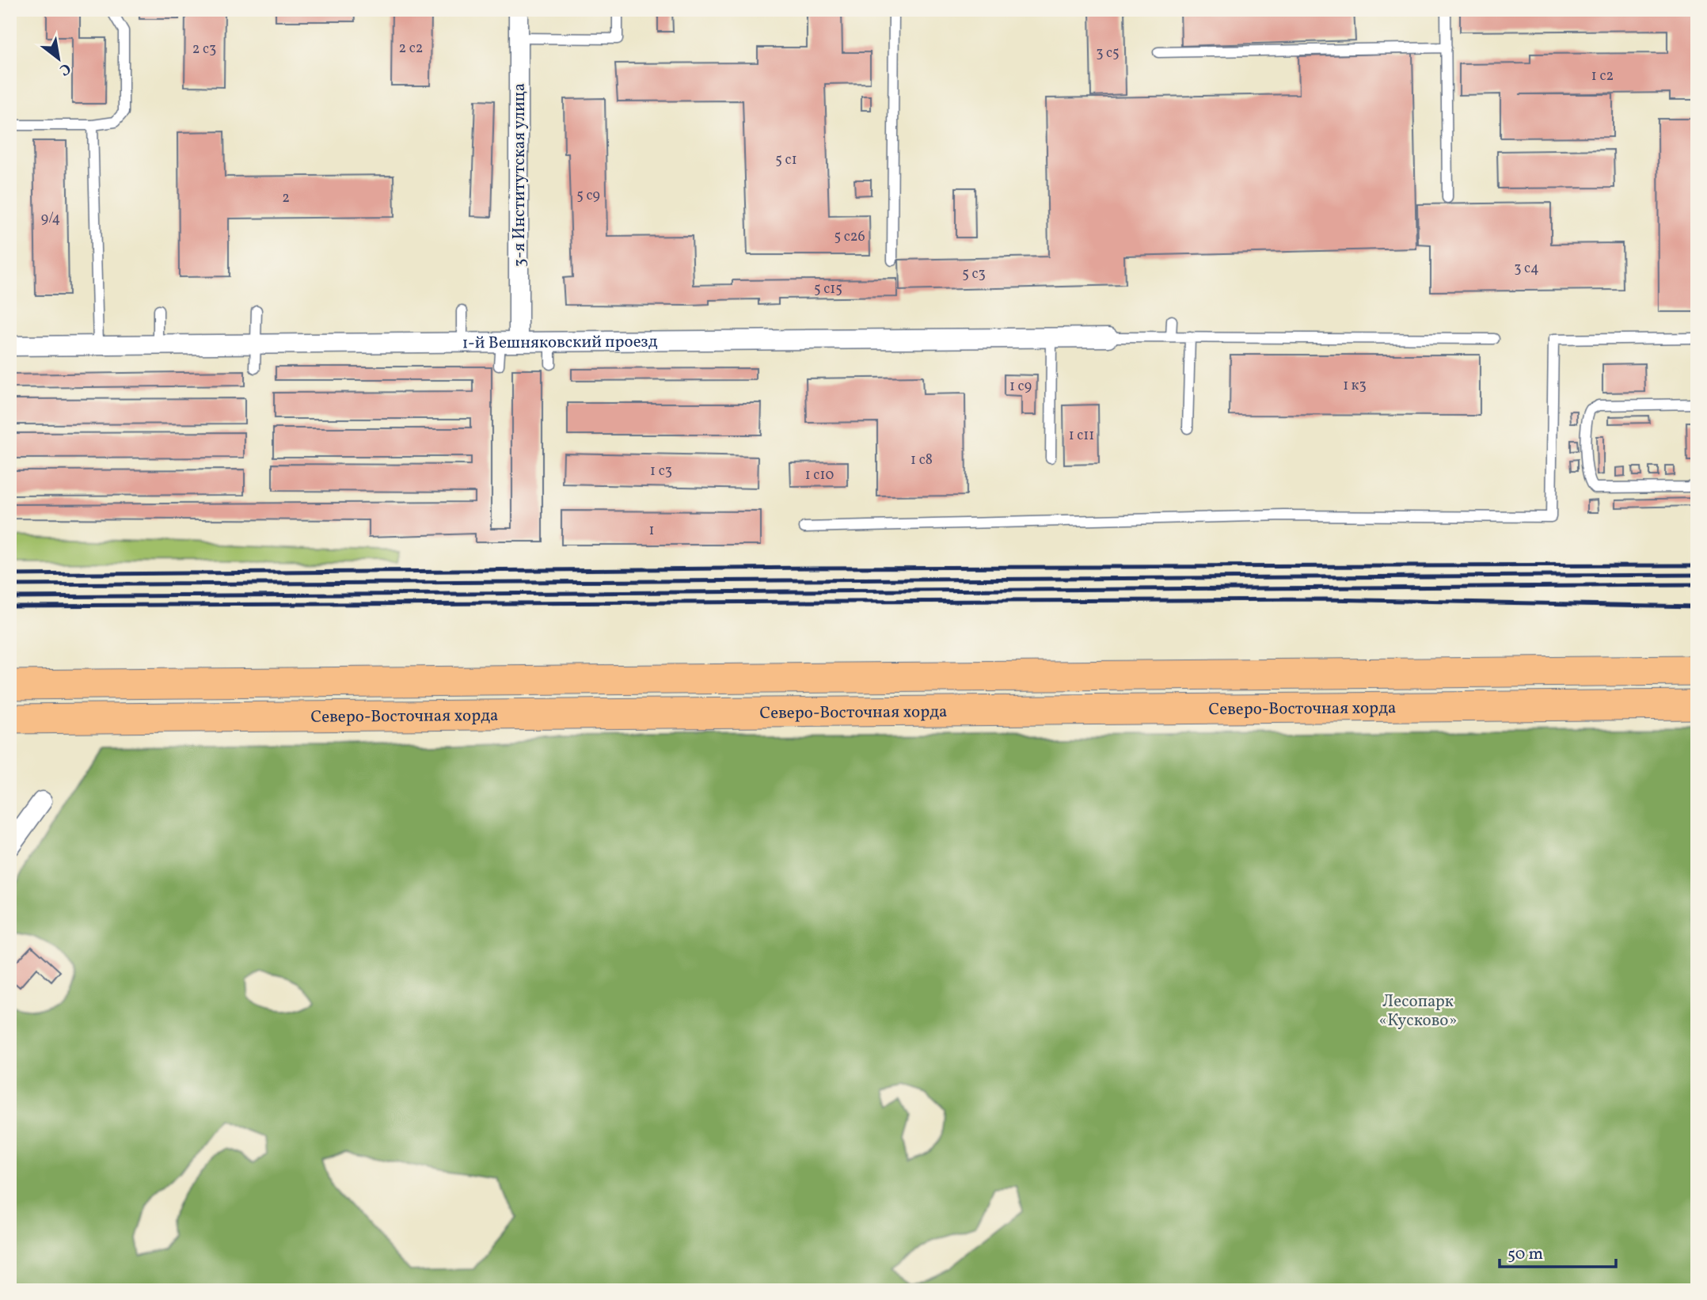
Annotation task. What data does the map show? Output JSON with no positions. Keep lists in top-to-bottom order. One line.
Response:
{"streets":{"main road":["Северо-Восточная хорда"],"street":["3-я Институтская улица","1-й Вешняковский проезд"]},"crossings":[["3-я Институтская улица","1-й Вешняковский проезд"]],"parks":["Лесопарк «Кусково»"],"house_numbers":["2 с2","2 с3","3 с5","1 с2","5 с1","5 с9","2","9/4","5 с26","3 с4","5 с3","5 с15","1 к3","1 с9","1 с11","1 с8","1 с3","1 с10","1"],"scale_bar":"50 m","north":"bottom right"}
